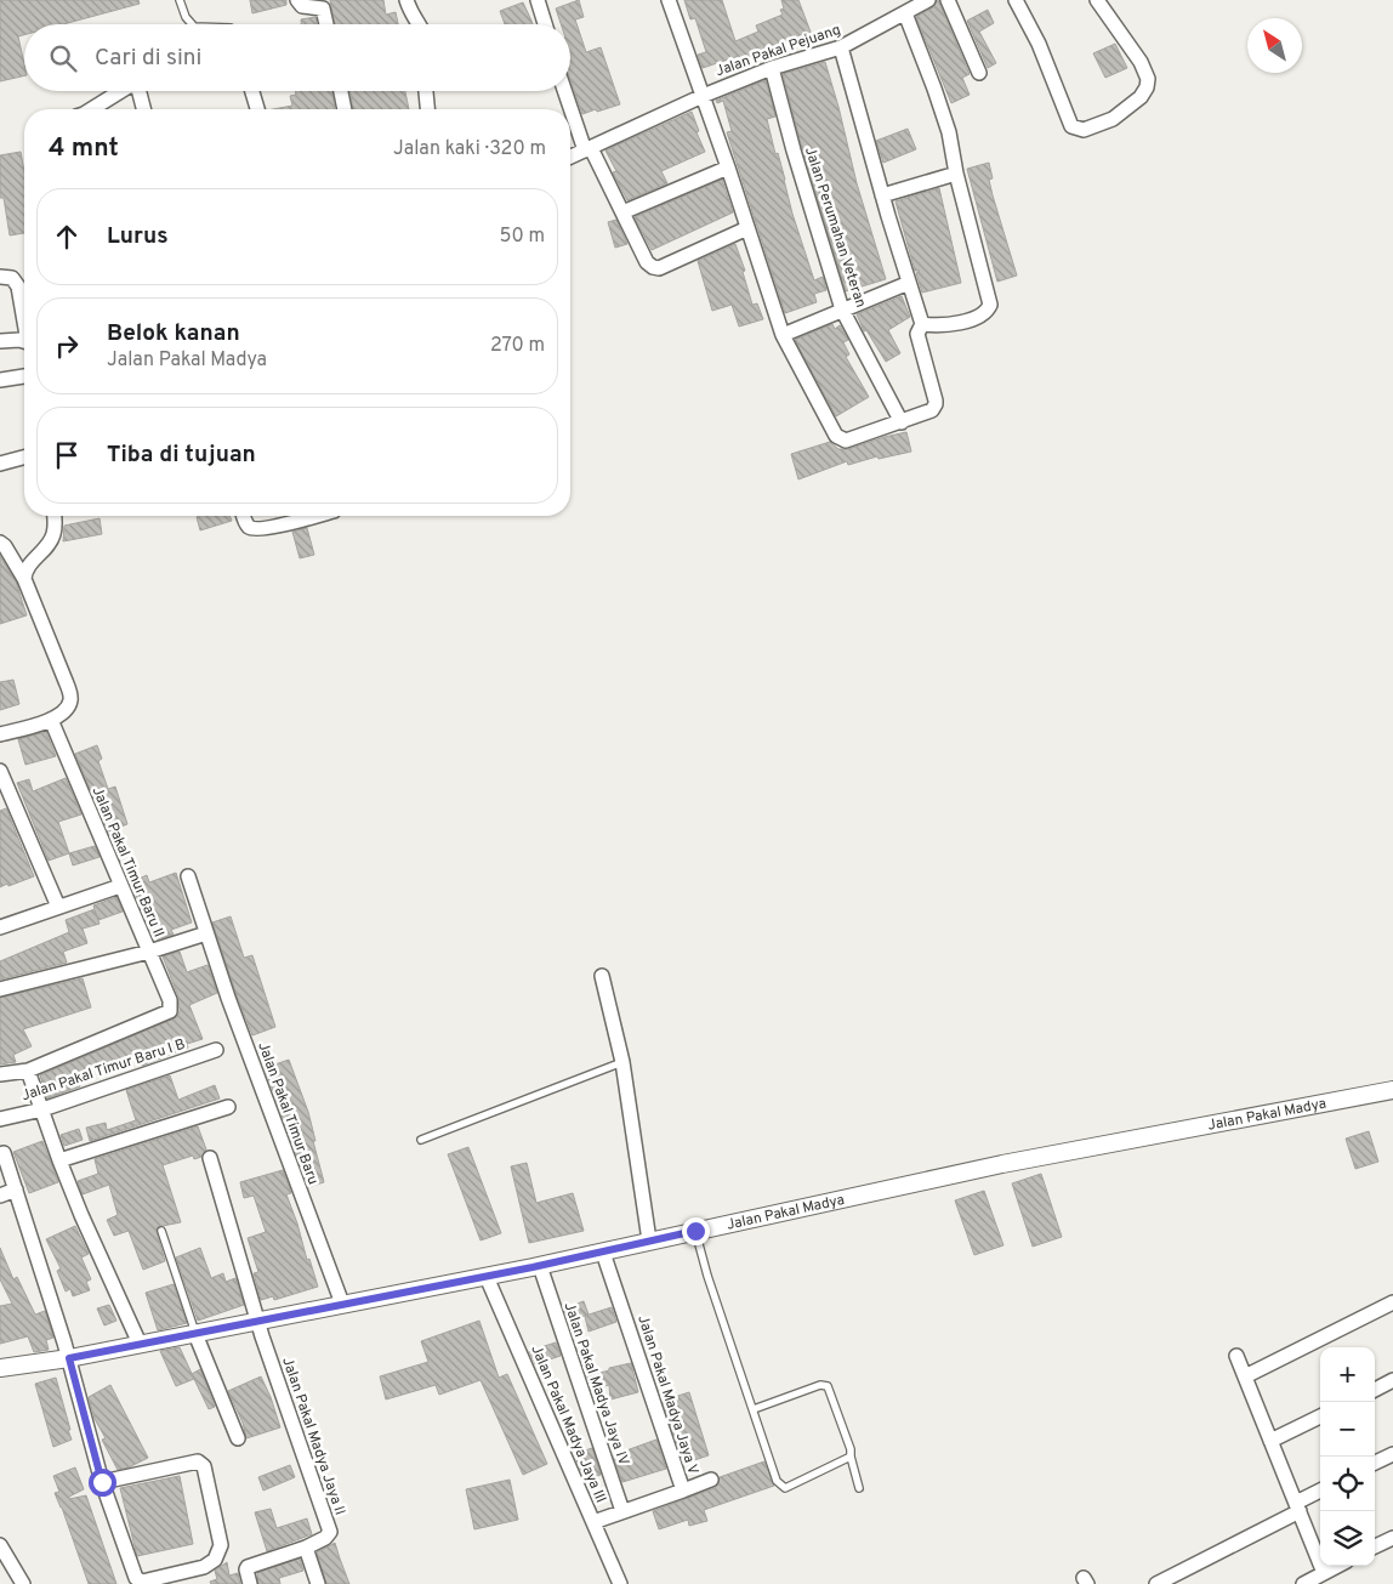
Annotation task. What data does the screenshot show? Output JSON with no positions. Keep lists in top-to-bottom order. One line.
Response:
{"streets":{"street":["Jalan Pakal Pejuang","Jalan Perumahan Veteran","Jalan Pakal Timur Baru II","Jalan Pakal Timur Baru I B","Jalan Pakal Timur Baru","Jalan Pakal Madya","Jalan Pakal Madya Jaya IV","Jalan Pakal Madya Jaya V","Jalan Pakal Madya Jaya III","Jalan Pakal Madya Jaya II"]},"crossings":[["Jalan Pakal Pejuang","Jalan Perumahan Veteran"],["Jalan Pakal Timur Baru","Jalan Pakal Madya"],["Jalan Pakal Madya","Jalan Pakal Madya Jaya IV"],["Jalan Pakal Madya","Jalan Pakal Madya Jaya V"],["Jalan Pakal Madya","Jalan Pakal Madya Jaya III"],["Jalan Pakal Madya","Jalan Pakal Madya Jaya II"],["Jalan Pakal Madya Jaya IV","Jalan Pakal Madya Jaya V"],["Jalan Pakal Madya Jaya V","Jalan Pakal Madya Jaya III"]],"north":"top left","page":{"search":"Cari di sini","heading":["4 mnt","Jalan kaki · 320 m"],"list":[["Lurus","50 m"],["Belok kanan","Jalan Pakal Madya","270 m"],"Tiba di tujuan"],"map_buttons":["+","−"]}}
